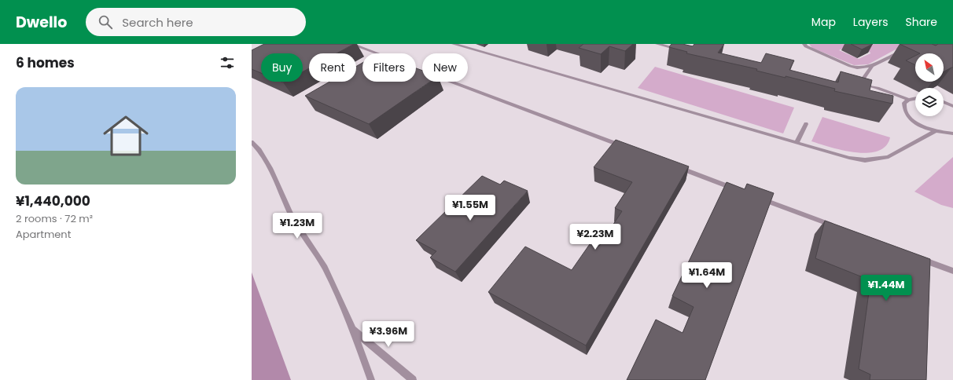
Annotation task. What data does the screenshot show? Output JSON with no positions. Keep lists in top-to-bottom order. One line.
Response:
{"north":"top left","page":{"header":"Dwello","search":"Search here","nav":["Map","Layers","Share"],"heading":"6 homes","chip":["Buy","Rent","Filters","New"],"list":[{"name":"¥1,440,000","note":"2 rooms · 72 m² · Apartment"}],"price":["¥1.55M","¥1.23M","¥2.23M","¥1.64M","¥1.44M","¥3.96M"]}}
